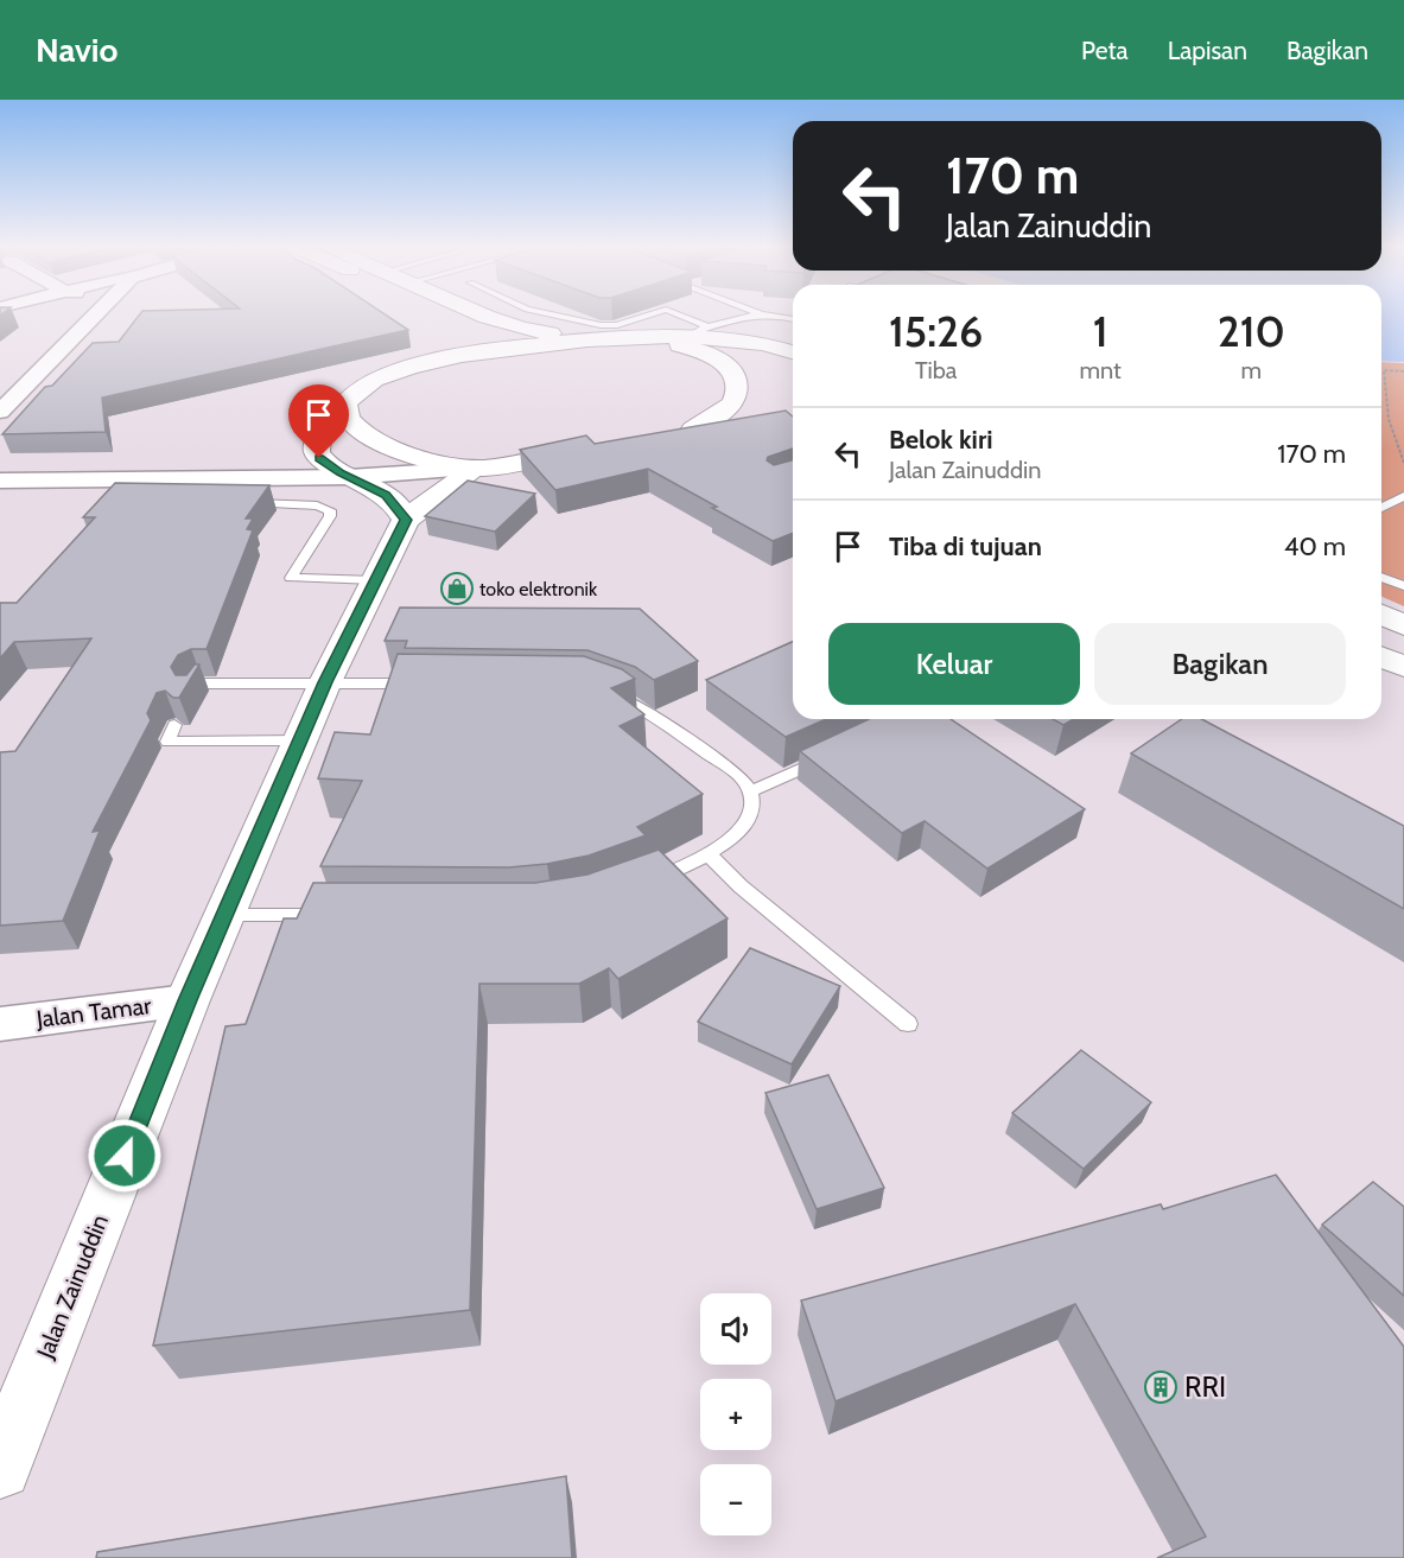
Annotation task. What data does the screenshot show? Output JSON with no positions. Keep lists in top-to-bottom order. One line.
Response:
{"streets":{"main road":["Jalan Zainuddin"],"street":["Jalan Tamar"]},"crossings":[["Jalan Tamar","Jalan Zainuddin"]],"places":{"shop":["toko elektronik"],"building":["RRI"]},"page":{"header":"Navio","nav":["Peta","Lapisan","Bagikan"],"turn":["170 m","Jalan Zainuddin"],"eta":["15:26","Tiba","1","mnt","210","m"],"list":[{"name":"Belok kiri","note":"Jalan Zainuddin","value":"170 m"},{"name":"Tiba di tujuan","value":"40 m"}],"buttons":["Keluar","Bagikan"],"map_buttons":["+","−"]}}
